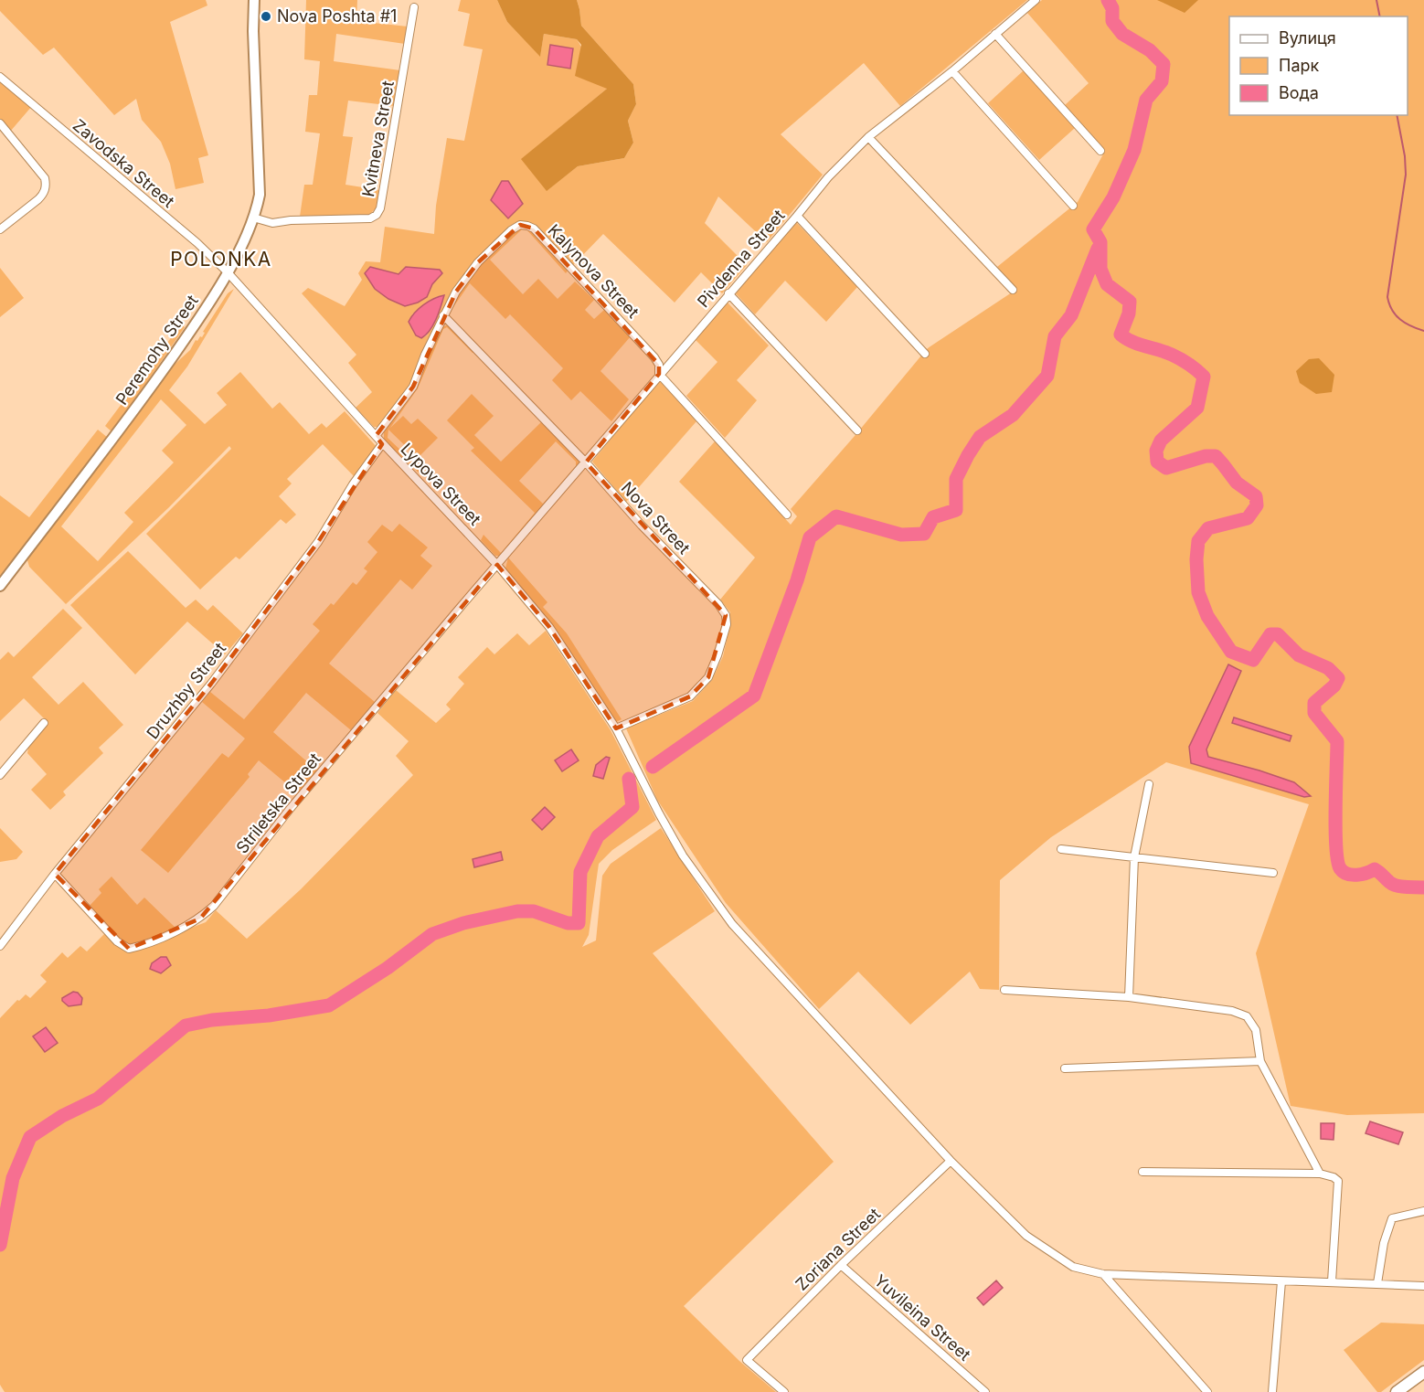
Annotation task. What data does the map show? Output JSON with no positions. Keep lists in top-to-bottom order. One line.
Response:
{"streets":{"main road":["Peremohy Street"],"street":["Kvitneva Street","Zavodska Street","Pivdenna Street","Kalynova Street","Lypova Street","Nova Street","Druzhby Street","Striletska Street","Zoriana Street","Yuvileina Street"]},"crossings":[["Kvitneva Street","Peremohy Street"],["Zavodska Street","Peremohy Street"],["Zavodska Street","Lypova Street"],["Pivdenna Street","Kalynova Street"],["Pivdenna Street","Lypova Street"],["Pivdenna Street","Nova Street"],["Pivdenna Street","Striletska Street"],["Kalynova Street","Lypova Street"],["Kalynova Street","Nova Street"],["Peremohy Street","Lypova Street"],["Lypova Street","Nova Street"],["Lypova Street","Druzhby Street"],["Lypova Street","Striletska Street"],["Lypova Street","Zoriana Street"],["Druzhby Street","Striletska Street"],["Zoriana Street","Yuvileina Street"]],"districts":["POLONKA"],"places":["Nova Poshta #1"],"legend":["Вулиця","Парк","Вода"]}
